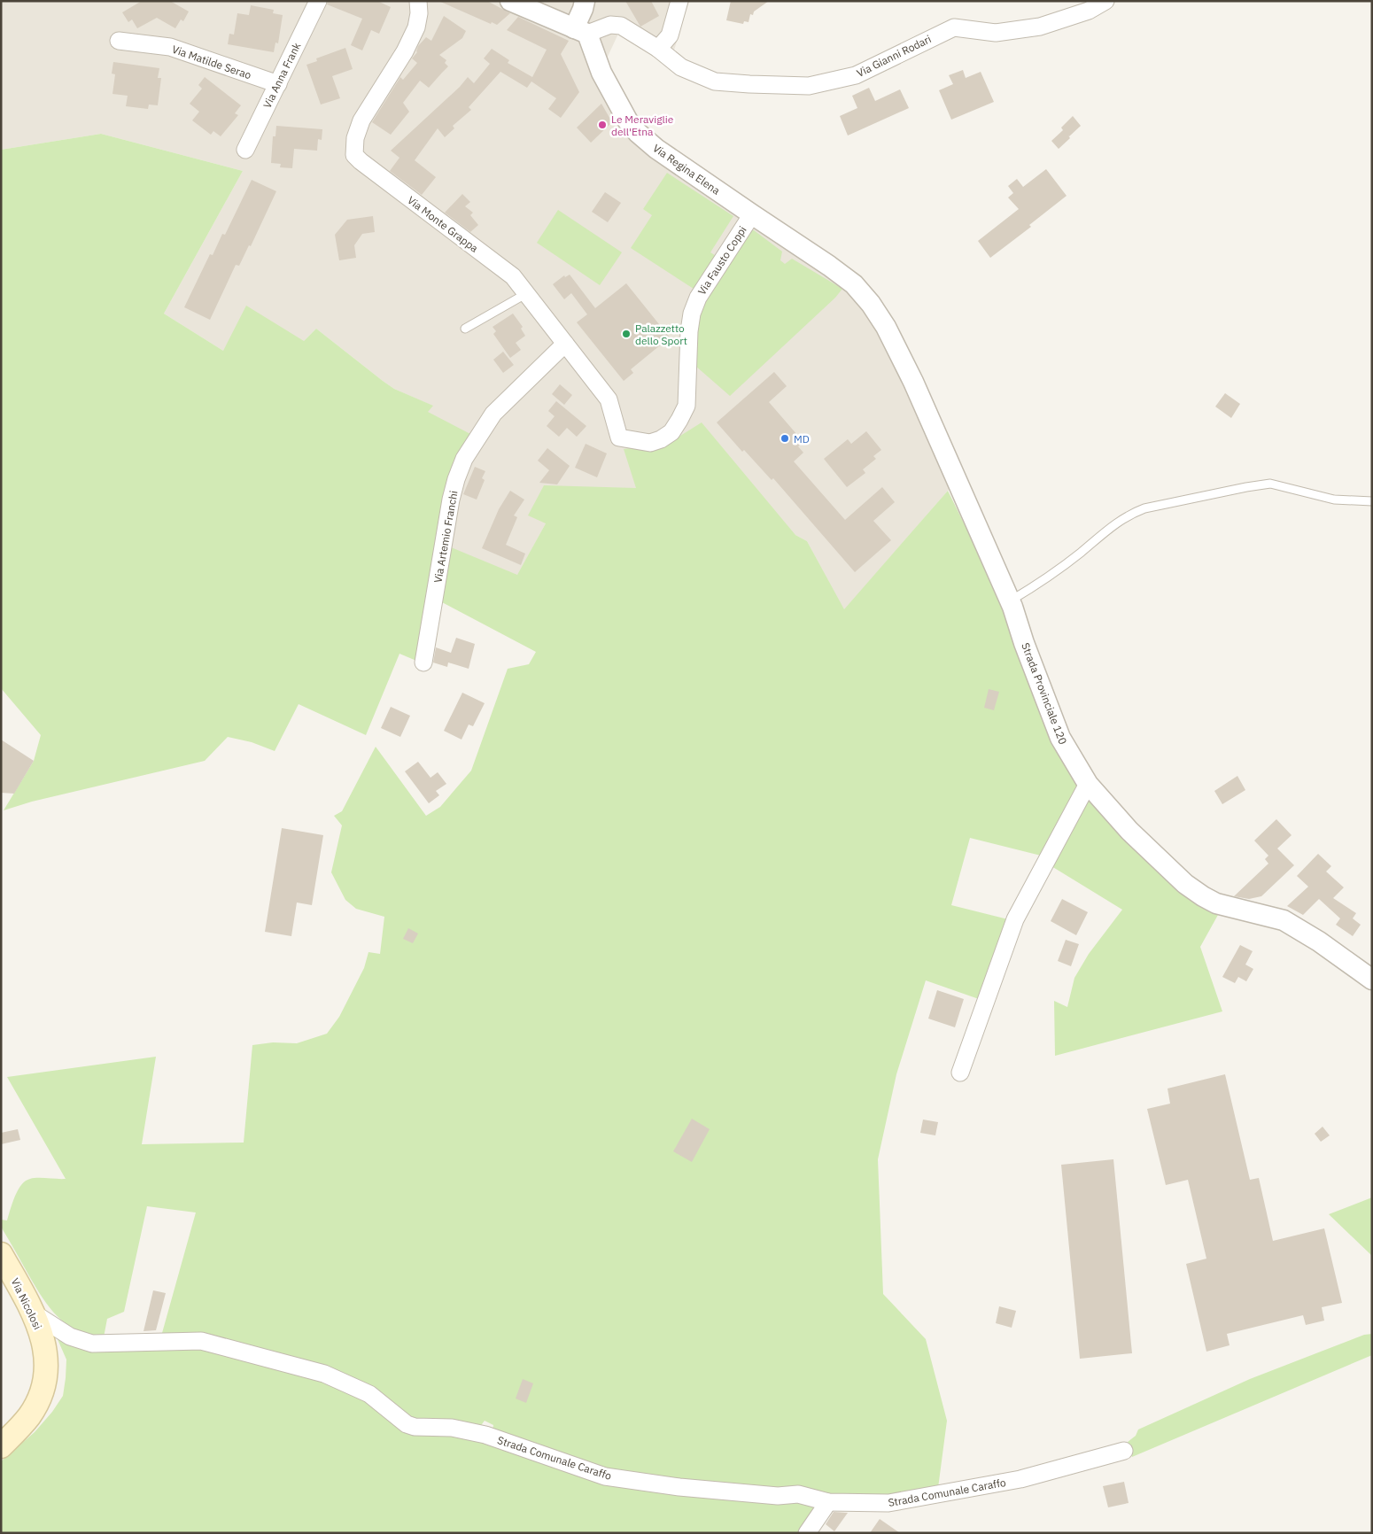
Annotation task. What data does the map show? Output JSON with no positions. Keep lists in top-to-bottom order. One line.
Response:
{"streets":{"main road":["Via Nicolosi"],"street":["Via Gianni Rodari","Via Matilde Serao","Via Anna Frank","Via Regina Elena","Via Monte Grappa","Via Fausto Coppi","Via Artemio Franchi","Strada Provinciale 120","Strada Comunale Caraffo"]},"crossings":[["Via Gianni Rodari","Via Regina Elena"],["Via Matilde Serao","Via Anna Frank"],["Via Regina Elena","Via Fausto Coppi"],["Via Regina Elena","Strada Provinciale 120"],["Via Monte Grappa","Via Fausto Coppi"],["Via Monte Grappa","Via Artemio Franchi"],["Via Nicolosi","Strada Comunale Caraffo"]],"places":["Le Meraviglie dell'Etna","Palazzetto dello Sport","MD"]}
